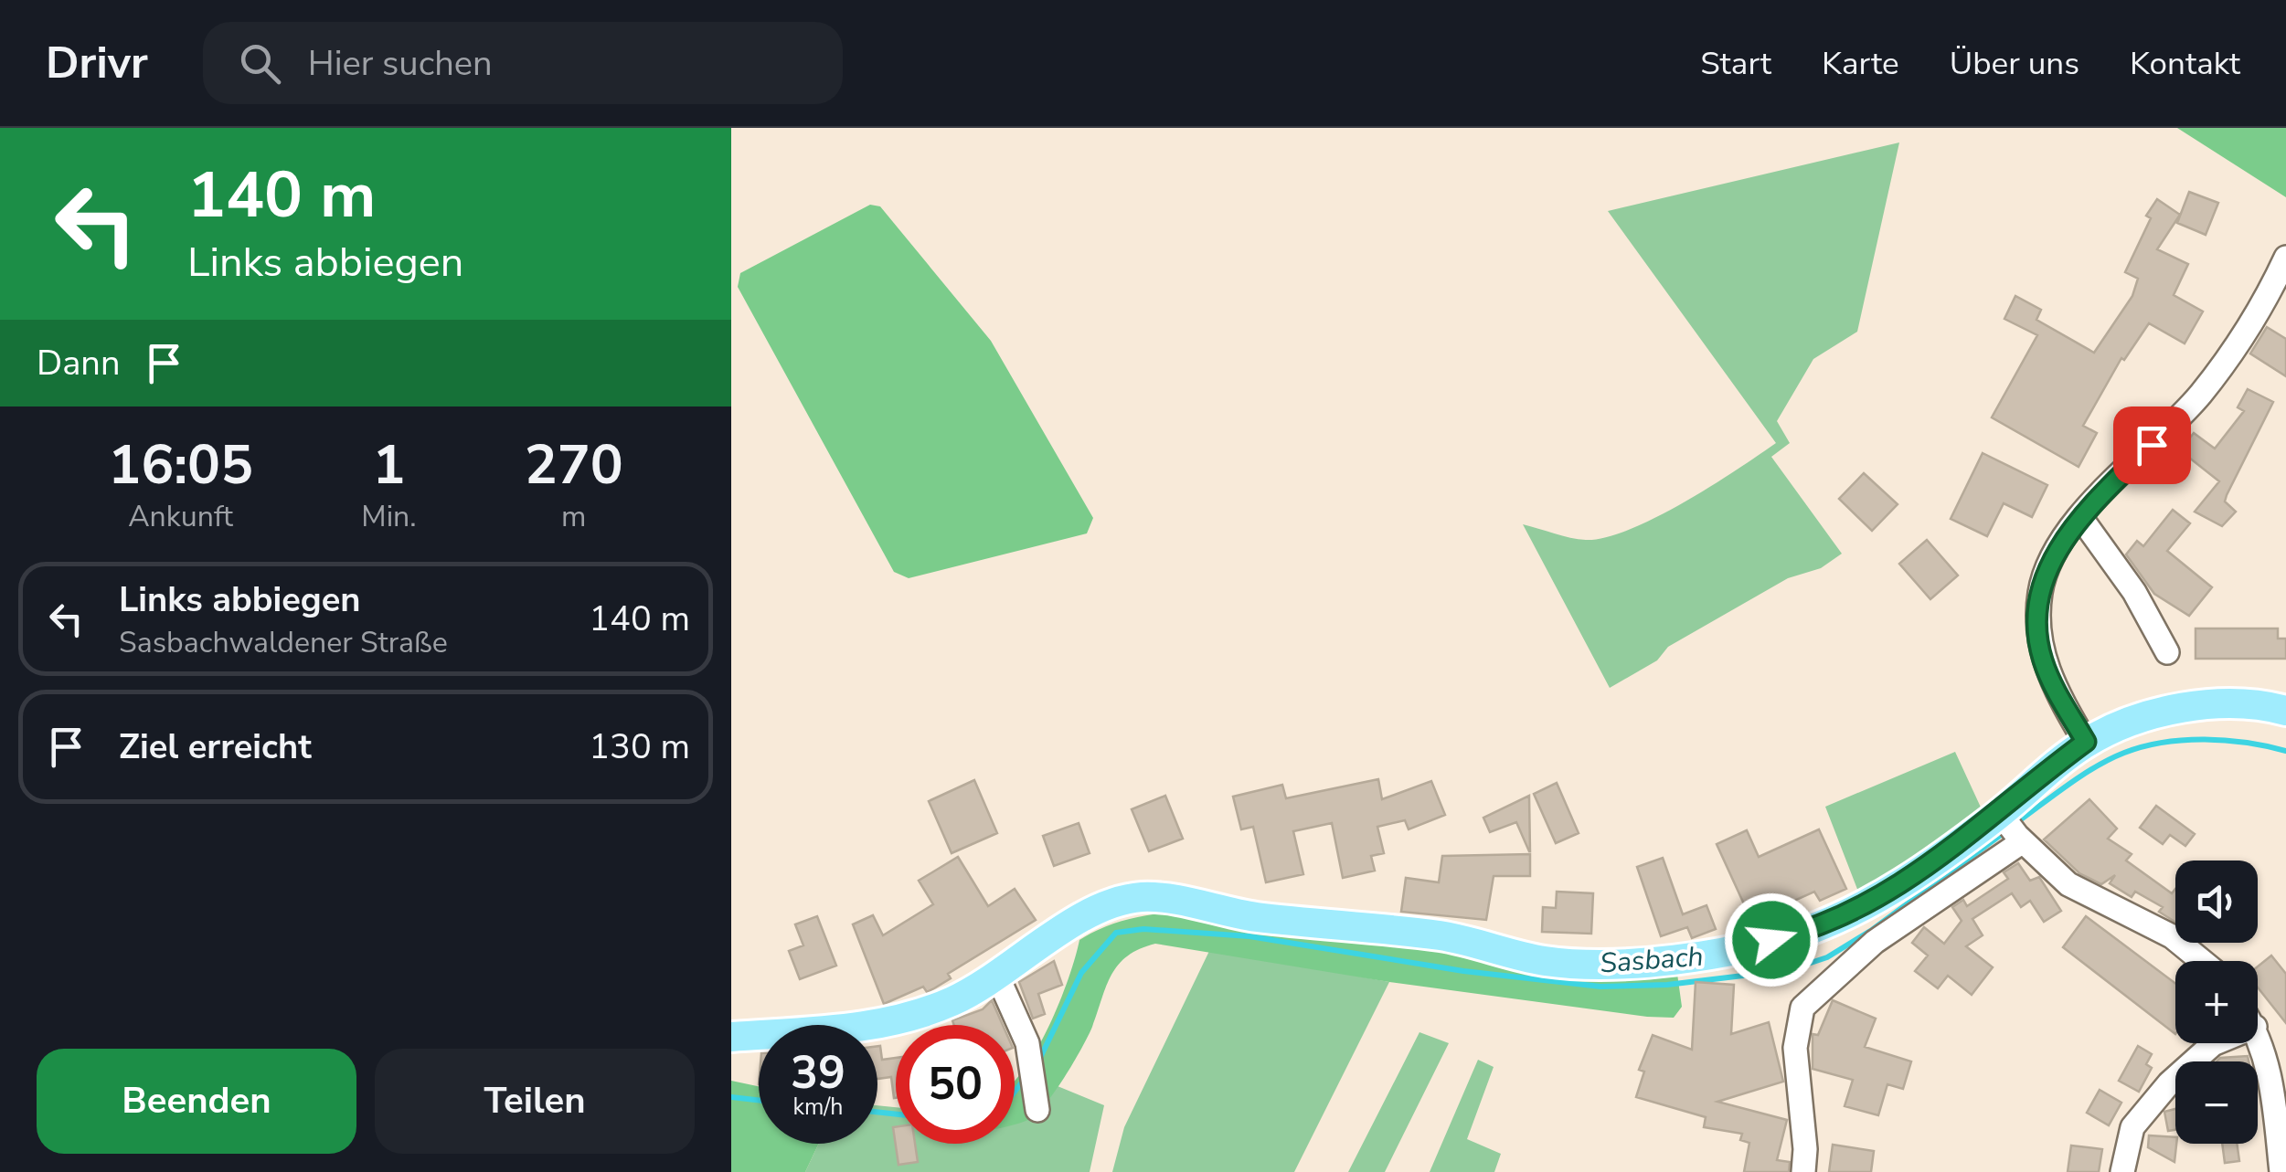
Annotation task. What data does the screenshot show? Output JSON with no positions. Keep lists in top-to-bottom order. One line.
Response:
{"water":["Sasbach"],"page":{"header":"Drivr","search":"Hier suchen","nav":["Start","Karte","Über uns","Kontakt"],"turn":["140 m","Links abbiegen"],"then":"Dann","eta":["16:05","Ankunft","1","Min.","270","m"],"list":[{"name":"Links abbiegen","note":"Sasbachwaldener Straße","value":"140 m"},{"name":"Ziel erreicht","value":"130 m"}],"map_buttons":["+","−"],"speed":"39 km/h","limit":"50","buttons":["Beenden","Teilen"]}}
